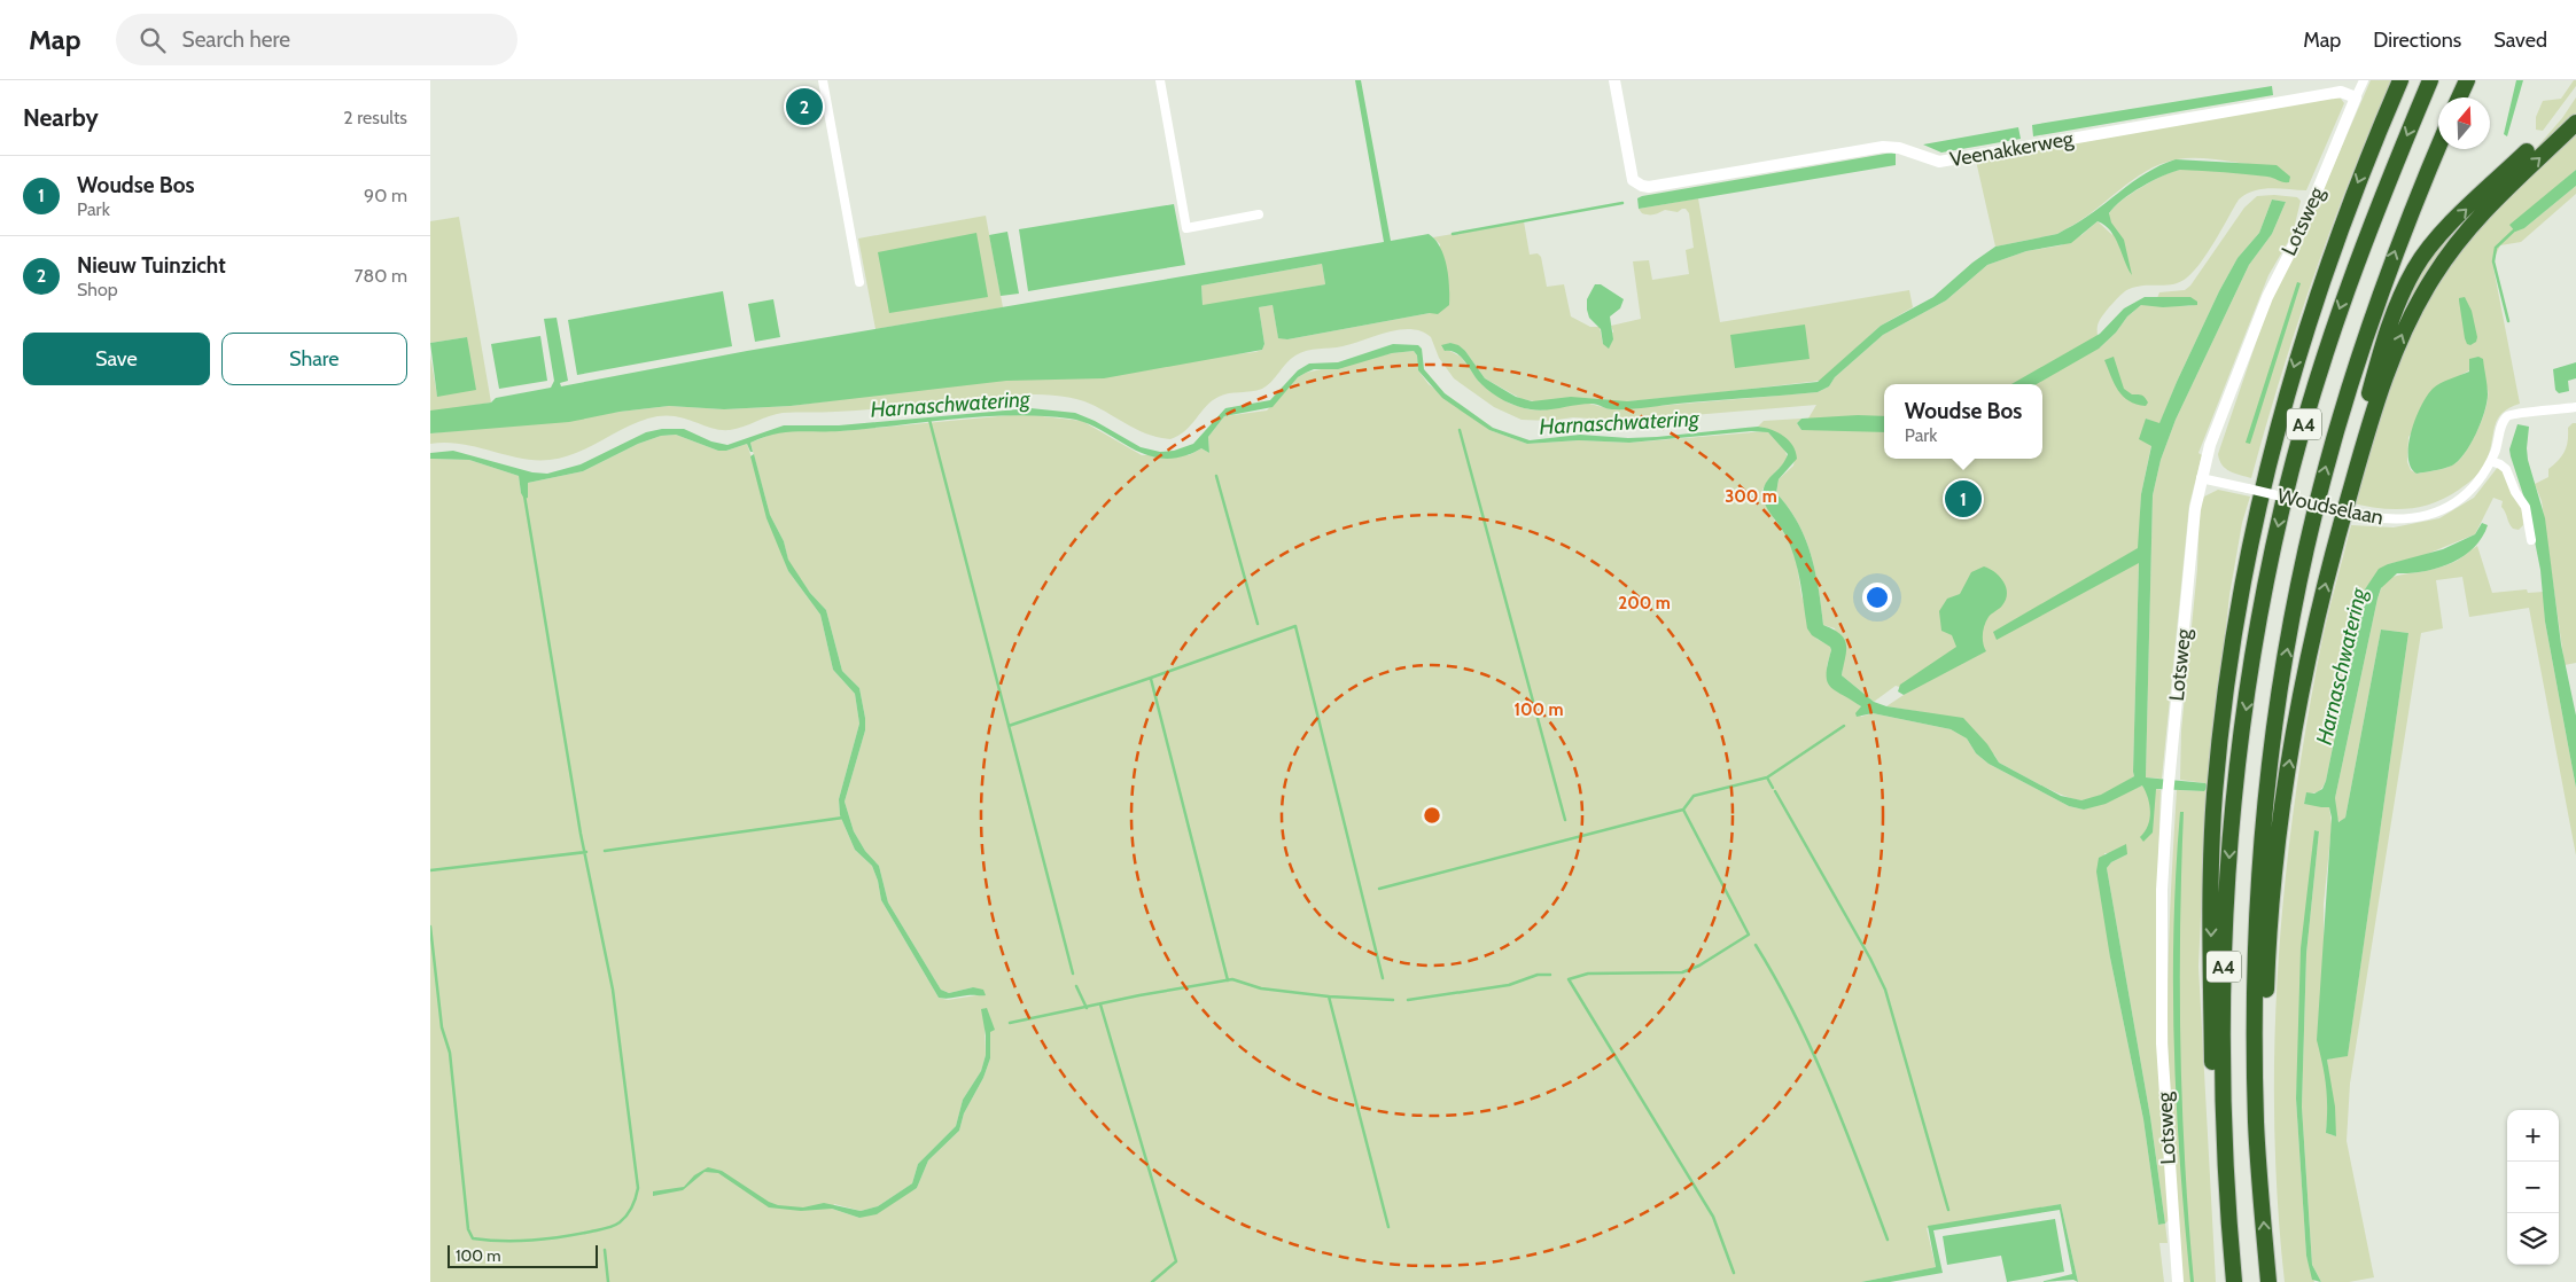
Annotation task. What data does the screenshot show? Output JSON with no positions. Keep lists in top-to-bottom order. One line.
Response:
{"streets":{"highway":["A4"],"street":["Veenakkerweg","Lotsweg","Woudselaan"]},"crossings":[["Veenakkerweg","Lotsweg"],["Lotsweg","Woudselaan"]],"water":["Harnaschwatering"],"scale_bar":"100 m","north":"top","page":{"header":"Map","search":"Search here","nav":["Map","Directions","Saved"],"heading":["Nearby","2 results"],"pins":["2","1"],"list":[{"mark":"1","name":"Woudse Bos","note":"Park","value":"90 m"},{"mark":"2","name":"Nieuw Tuinzicht","note":"Shop","value":"780 m"}],"buttons":["Save","Share"],"popup":["Woudse Bos","Park"],"map_buttons":["+","−"],"scale":"100 m"},"rings":["300 m","200 m","100 m"]}
